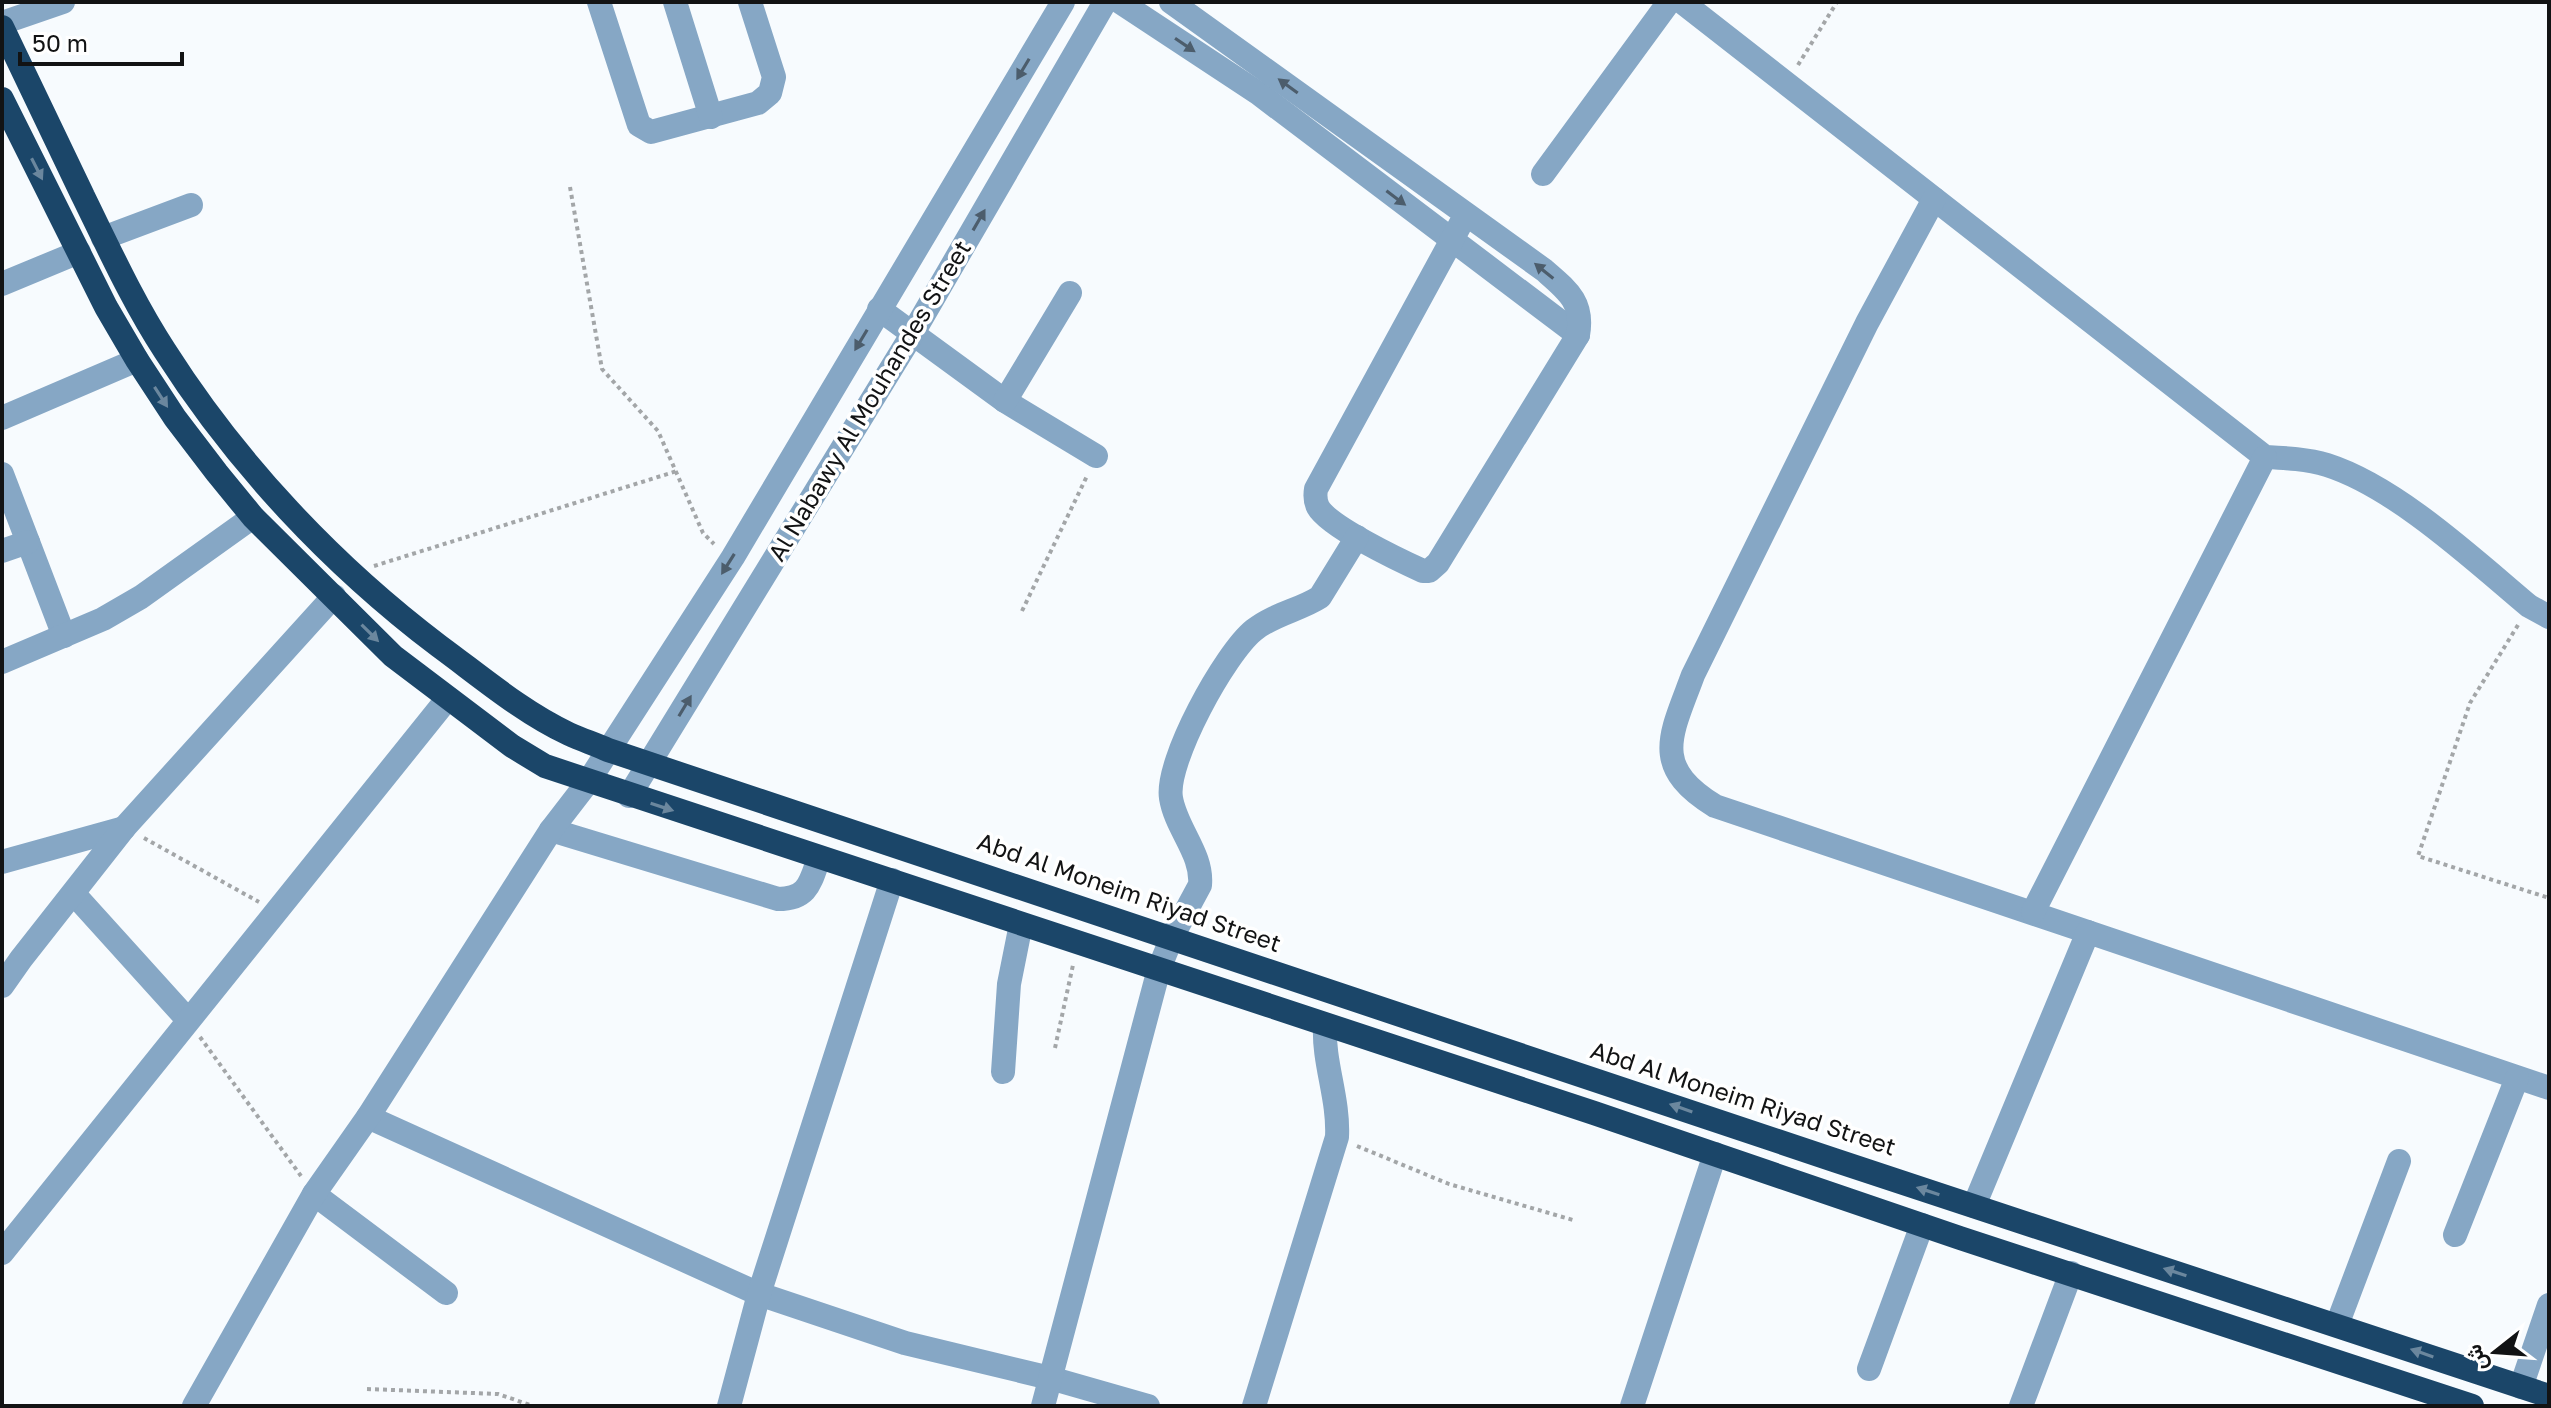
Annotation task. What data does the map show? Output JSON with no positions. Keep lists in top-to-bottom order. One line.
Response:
{"streets":{"highway":["Abd Al Moneim Riyad Street"],"street":["Al Nabawy Al Mouhandes Street"]},"crossings":[["Al Nabawy Al Mouhandes Street","Abd Al Moneim Riyad Street"]],"scale_bar":"50 m","north":"left"}
